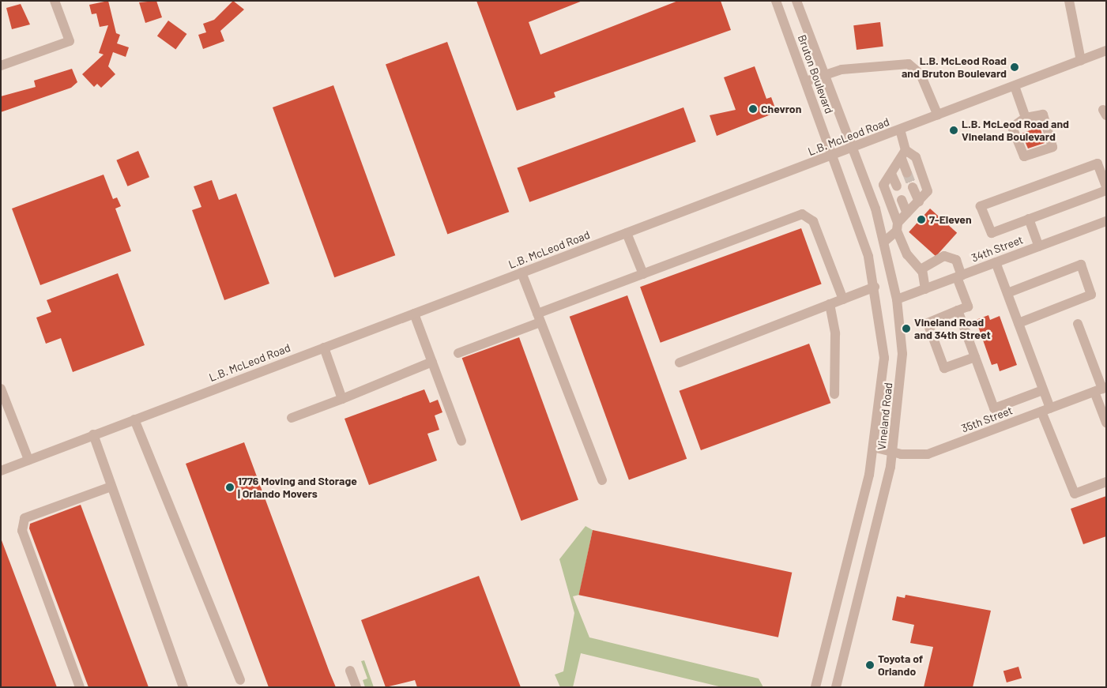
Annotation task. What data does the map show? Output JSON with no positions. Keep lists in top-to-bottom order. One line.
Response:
{"streets":{"street":["Bruton Boulevard","L.B. McLeod Road","34th Street","Vineland Road","35th Street"]},"crossings":[["Bruton Boulevard","L.B. McLeod Road"],["Bruton Boulevard","Vineland Road"],["L.B. McLeod Road","Vineland Road"],["34th Street","Vineland Road"],["Vineland Road","35th Street"]],"places":["L.B. McLeod Road and Bruton Boulevard","Chevron","L.B. McLeod Road and Vineland Boulevard","7-Eleven","Vineland Road and 34th Street","1776 Moving and Storage | Orlando Movers","Toyota of Orlando"]}
